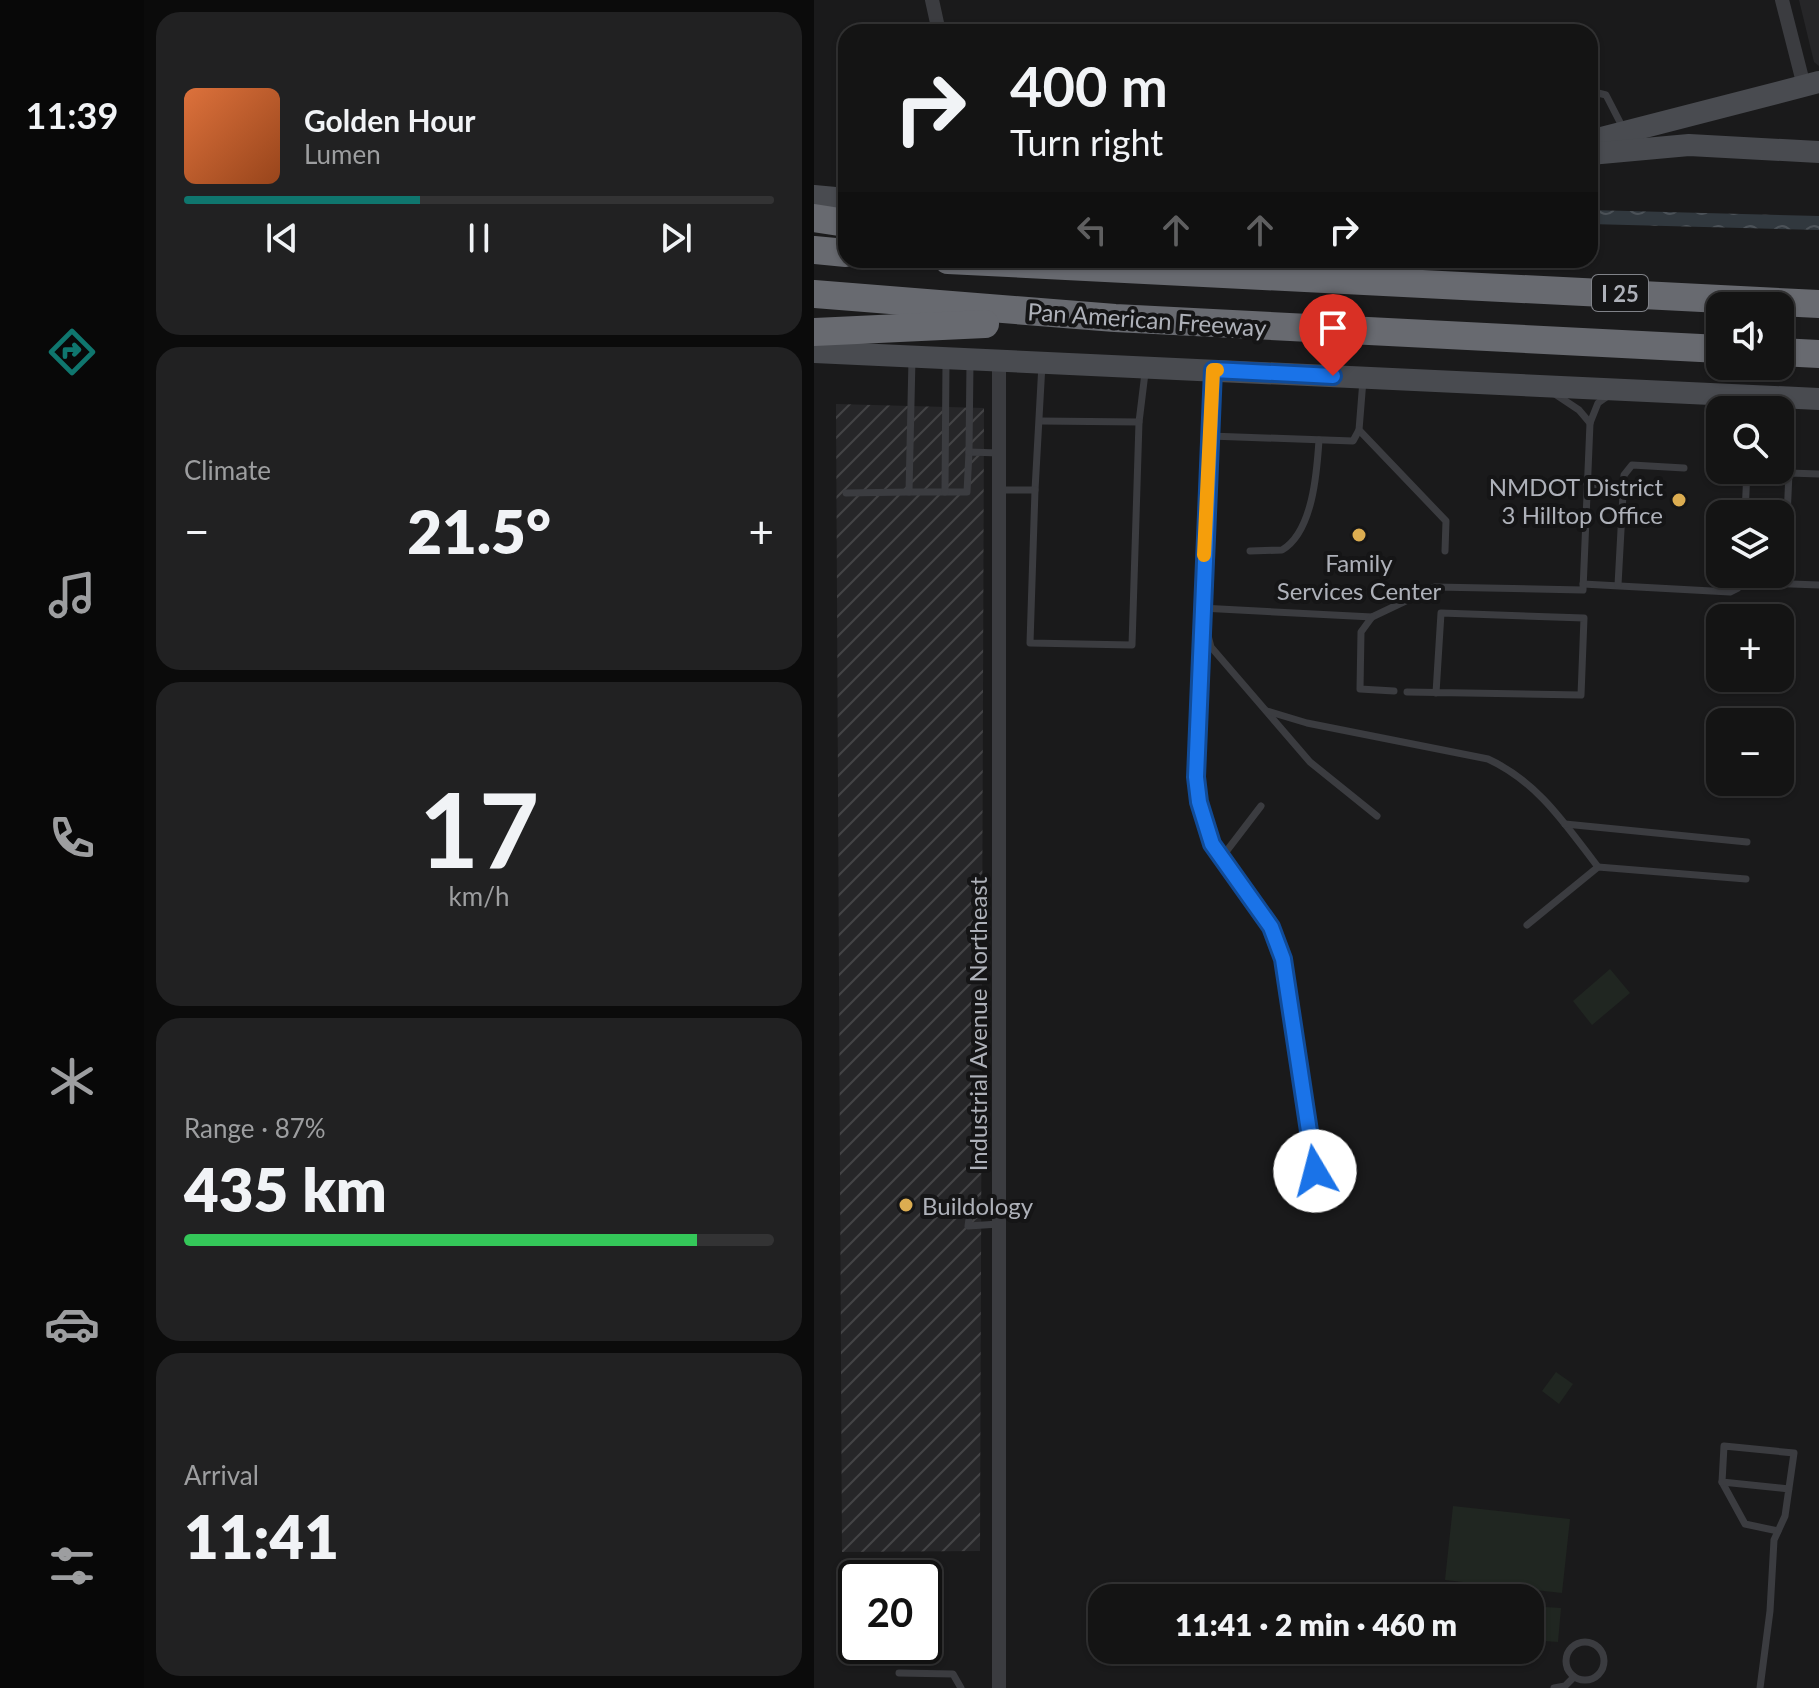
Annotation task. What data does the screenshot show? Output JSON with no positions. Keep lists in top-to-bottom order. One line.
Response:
{"streets":{"highway":["I 25","Pan American Freeway"],"street":["Industrial Avenue Northeast"]},"places":["NMDOT District 3 Hilltop Office","Family Services Center","Buildology"],"page":{"tabs":"11:39","turn":["400 m","Turn right"],"song":["Golden Hour","Lumen"],"map_buttons":["+","−"],"tile":["Climate",["17","km/h"],["Range · 87%","435 km"],["Arrival","11:41"]],"heat":["−","21.5°","+"],"limit":"20","trip":"11:41 · 2 min · 460 m"}}
